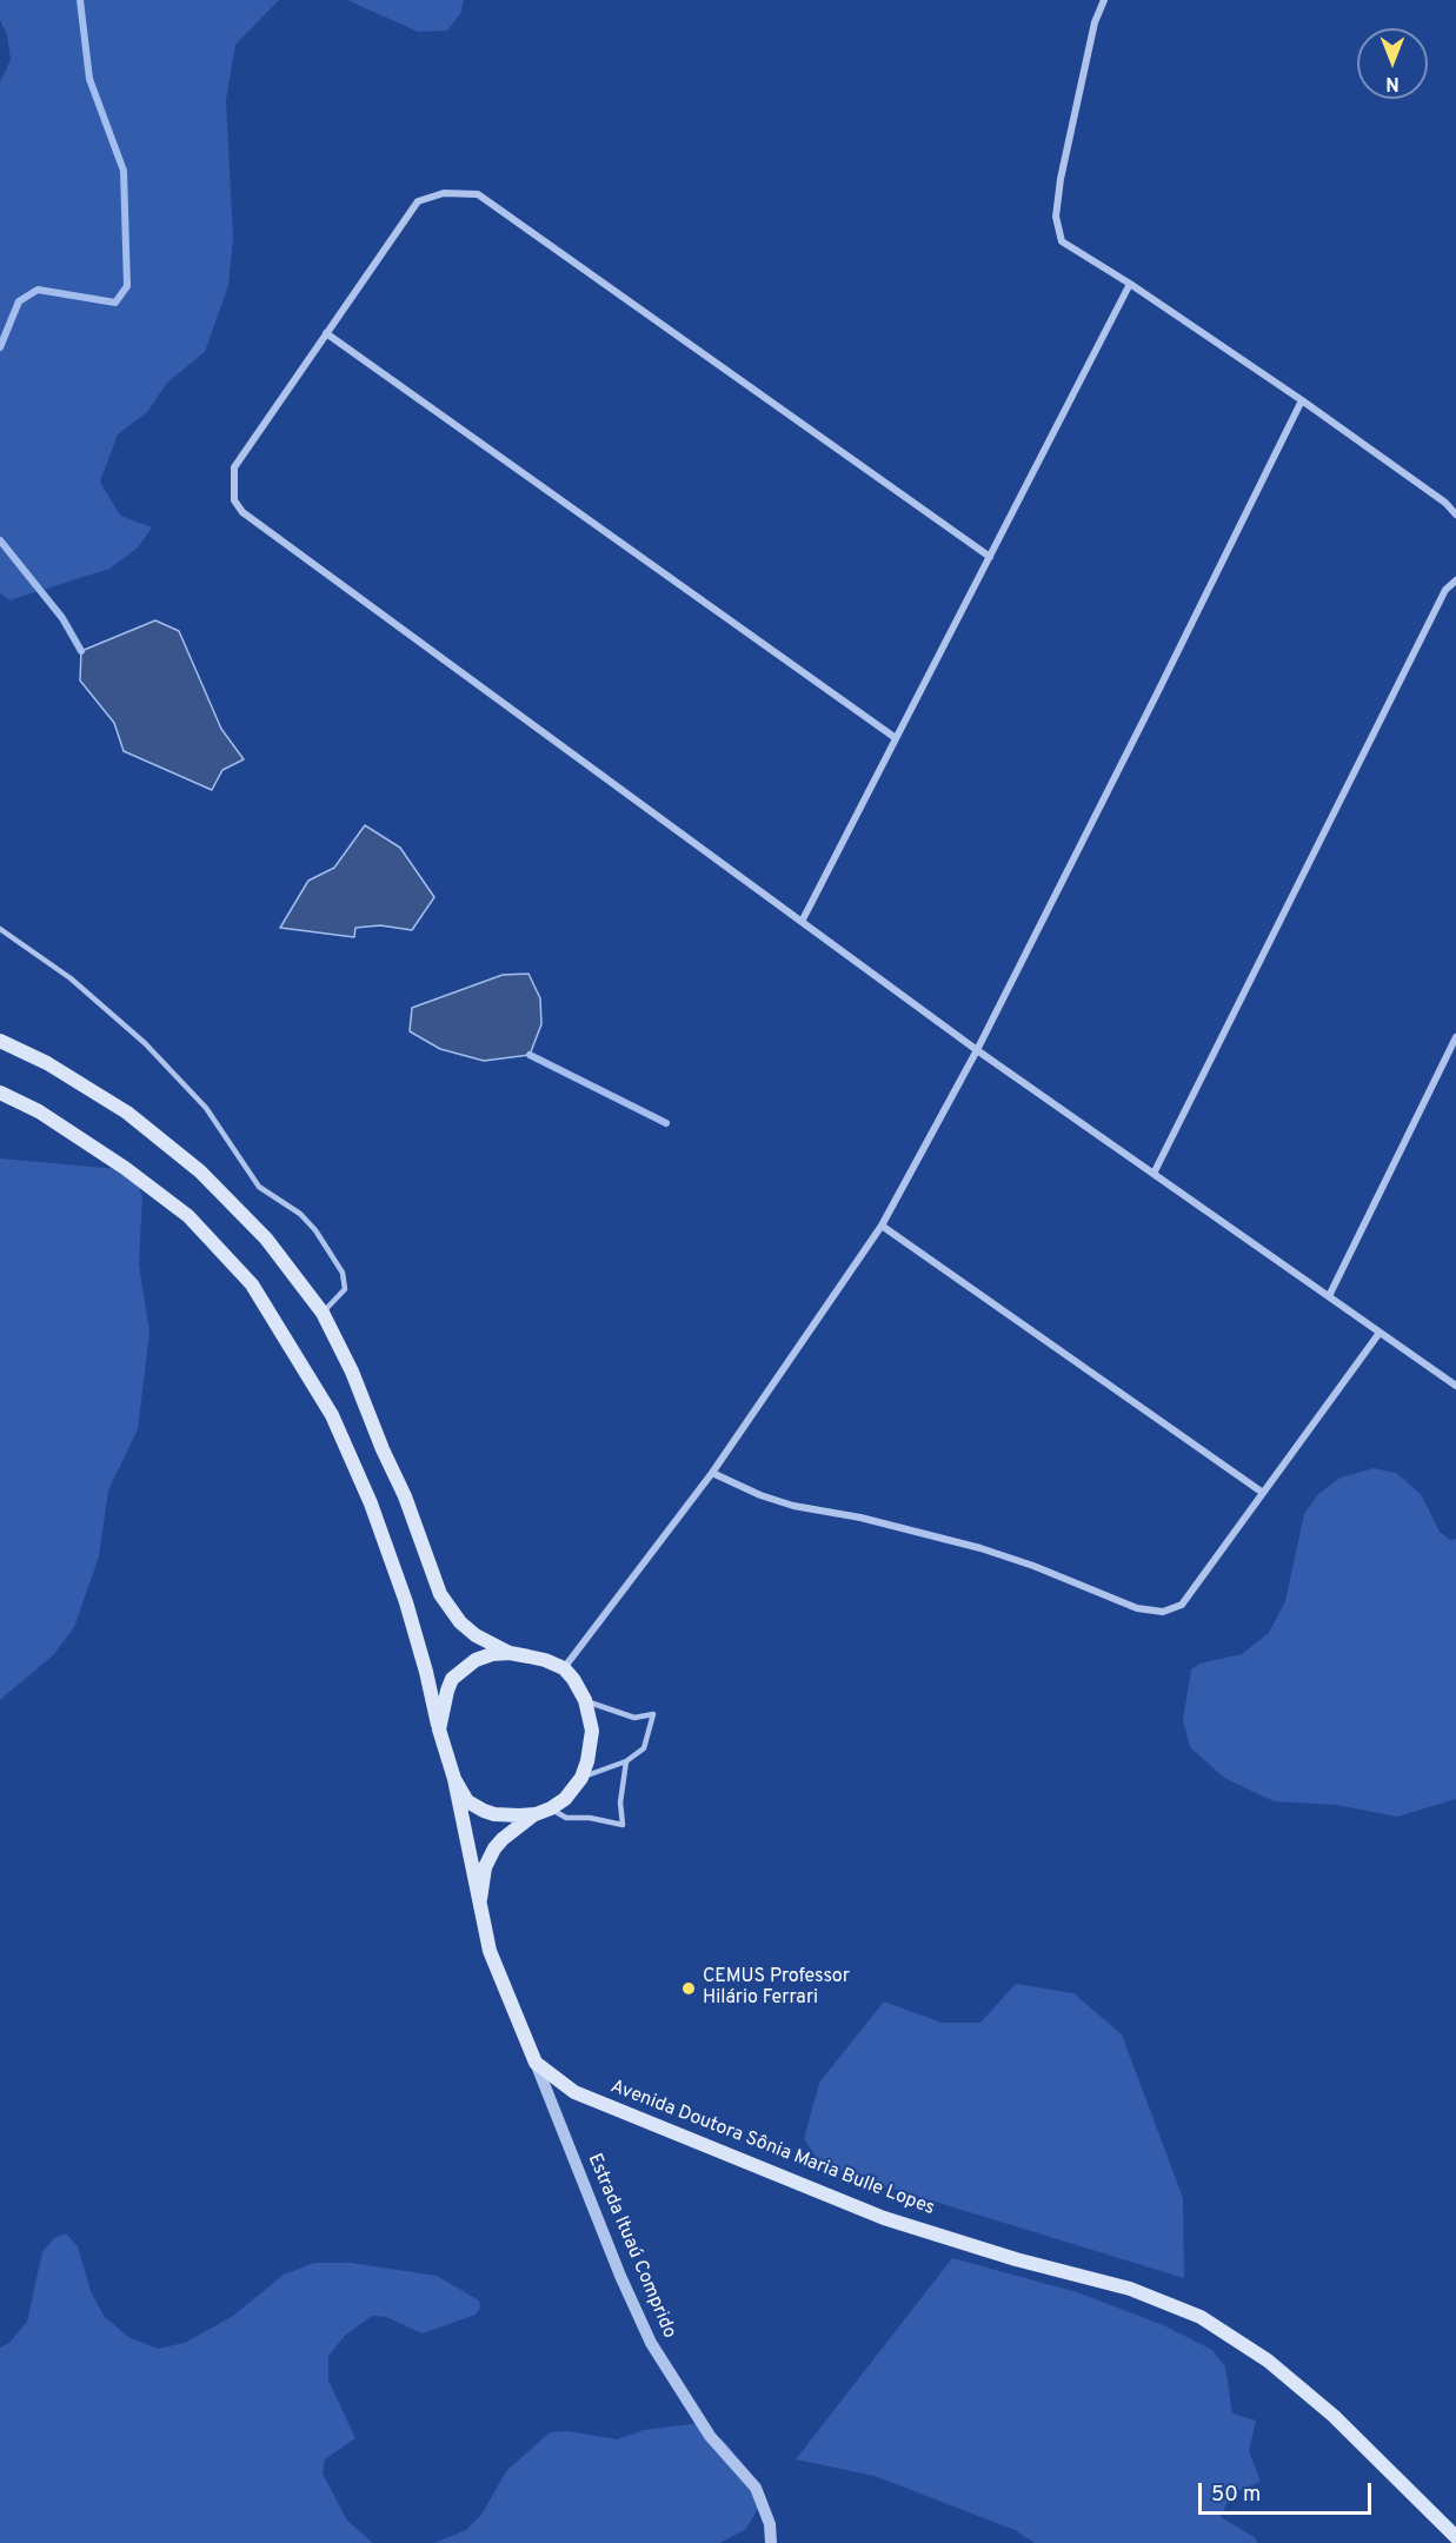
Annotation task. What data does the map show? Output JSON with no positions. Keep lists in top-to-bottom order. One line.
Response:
{"streets":{"main road":["Avenida Doutora Sônia Maria Bulle Lopes"],"street":["Estrada Ituaú Comprido"]},"crossings":[["Avenida Doutora Sônia Maria Bulle Lopes","Estrada Ituaú Comprido"]],"places":["CEMUS Professor Hilário Ferrari"],"scale_bar":"50 m","north":"bottom"}
